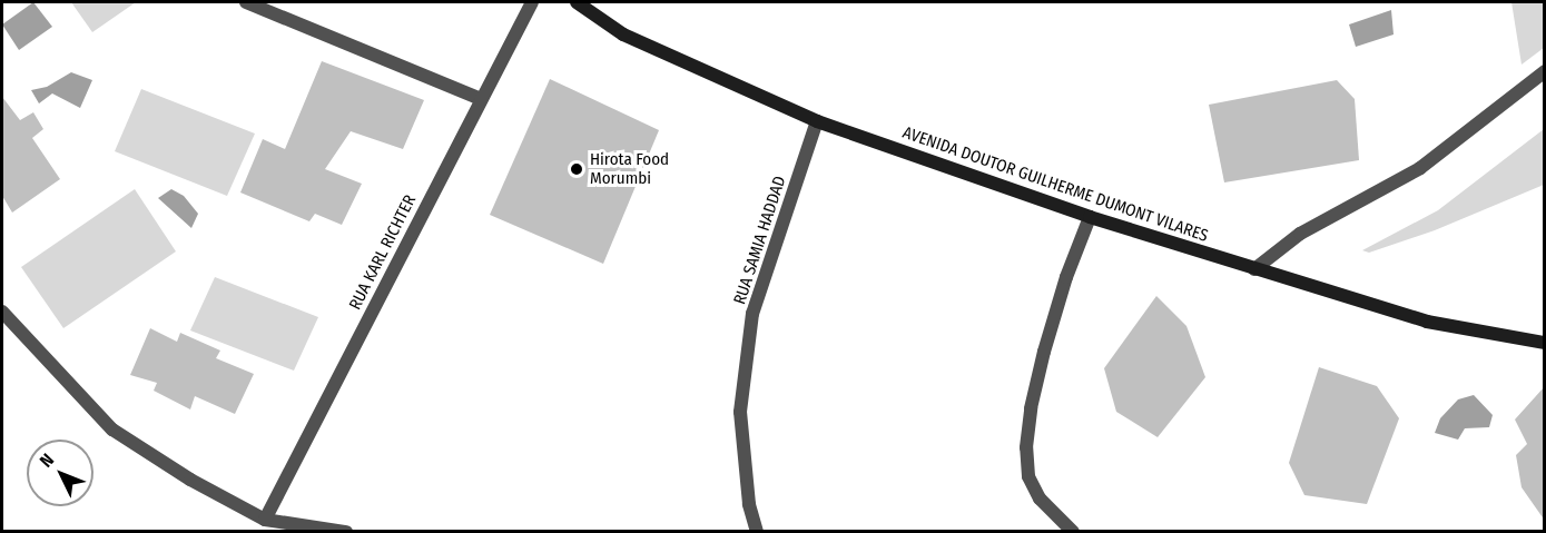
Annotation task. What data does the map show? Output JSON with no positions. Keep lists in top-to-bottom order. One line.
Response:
{"streets":{"main road":["AVENIDA DOUTOR GUILHERME DUMONT VILARES"],"street":["RUA SAMIA HADDAD","RUA KARL RICHTER"]},"crossings":[["AVENIDA DOUTOR GUILHERME DUMONT VILARES","RUA SAMIA HADDAD"]],"places":["Hirota Food Morumbi"],"north":"top left"}
